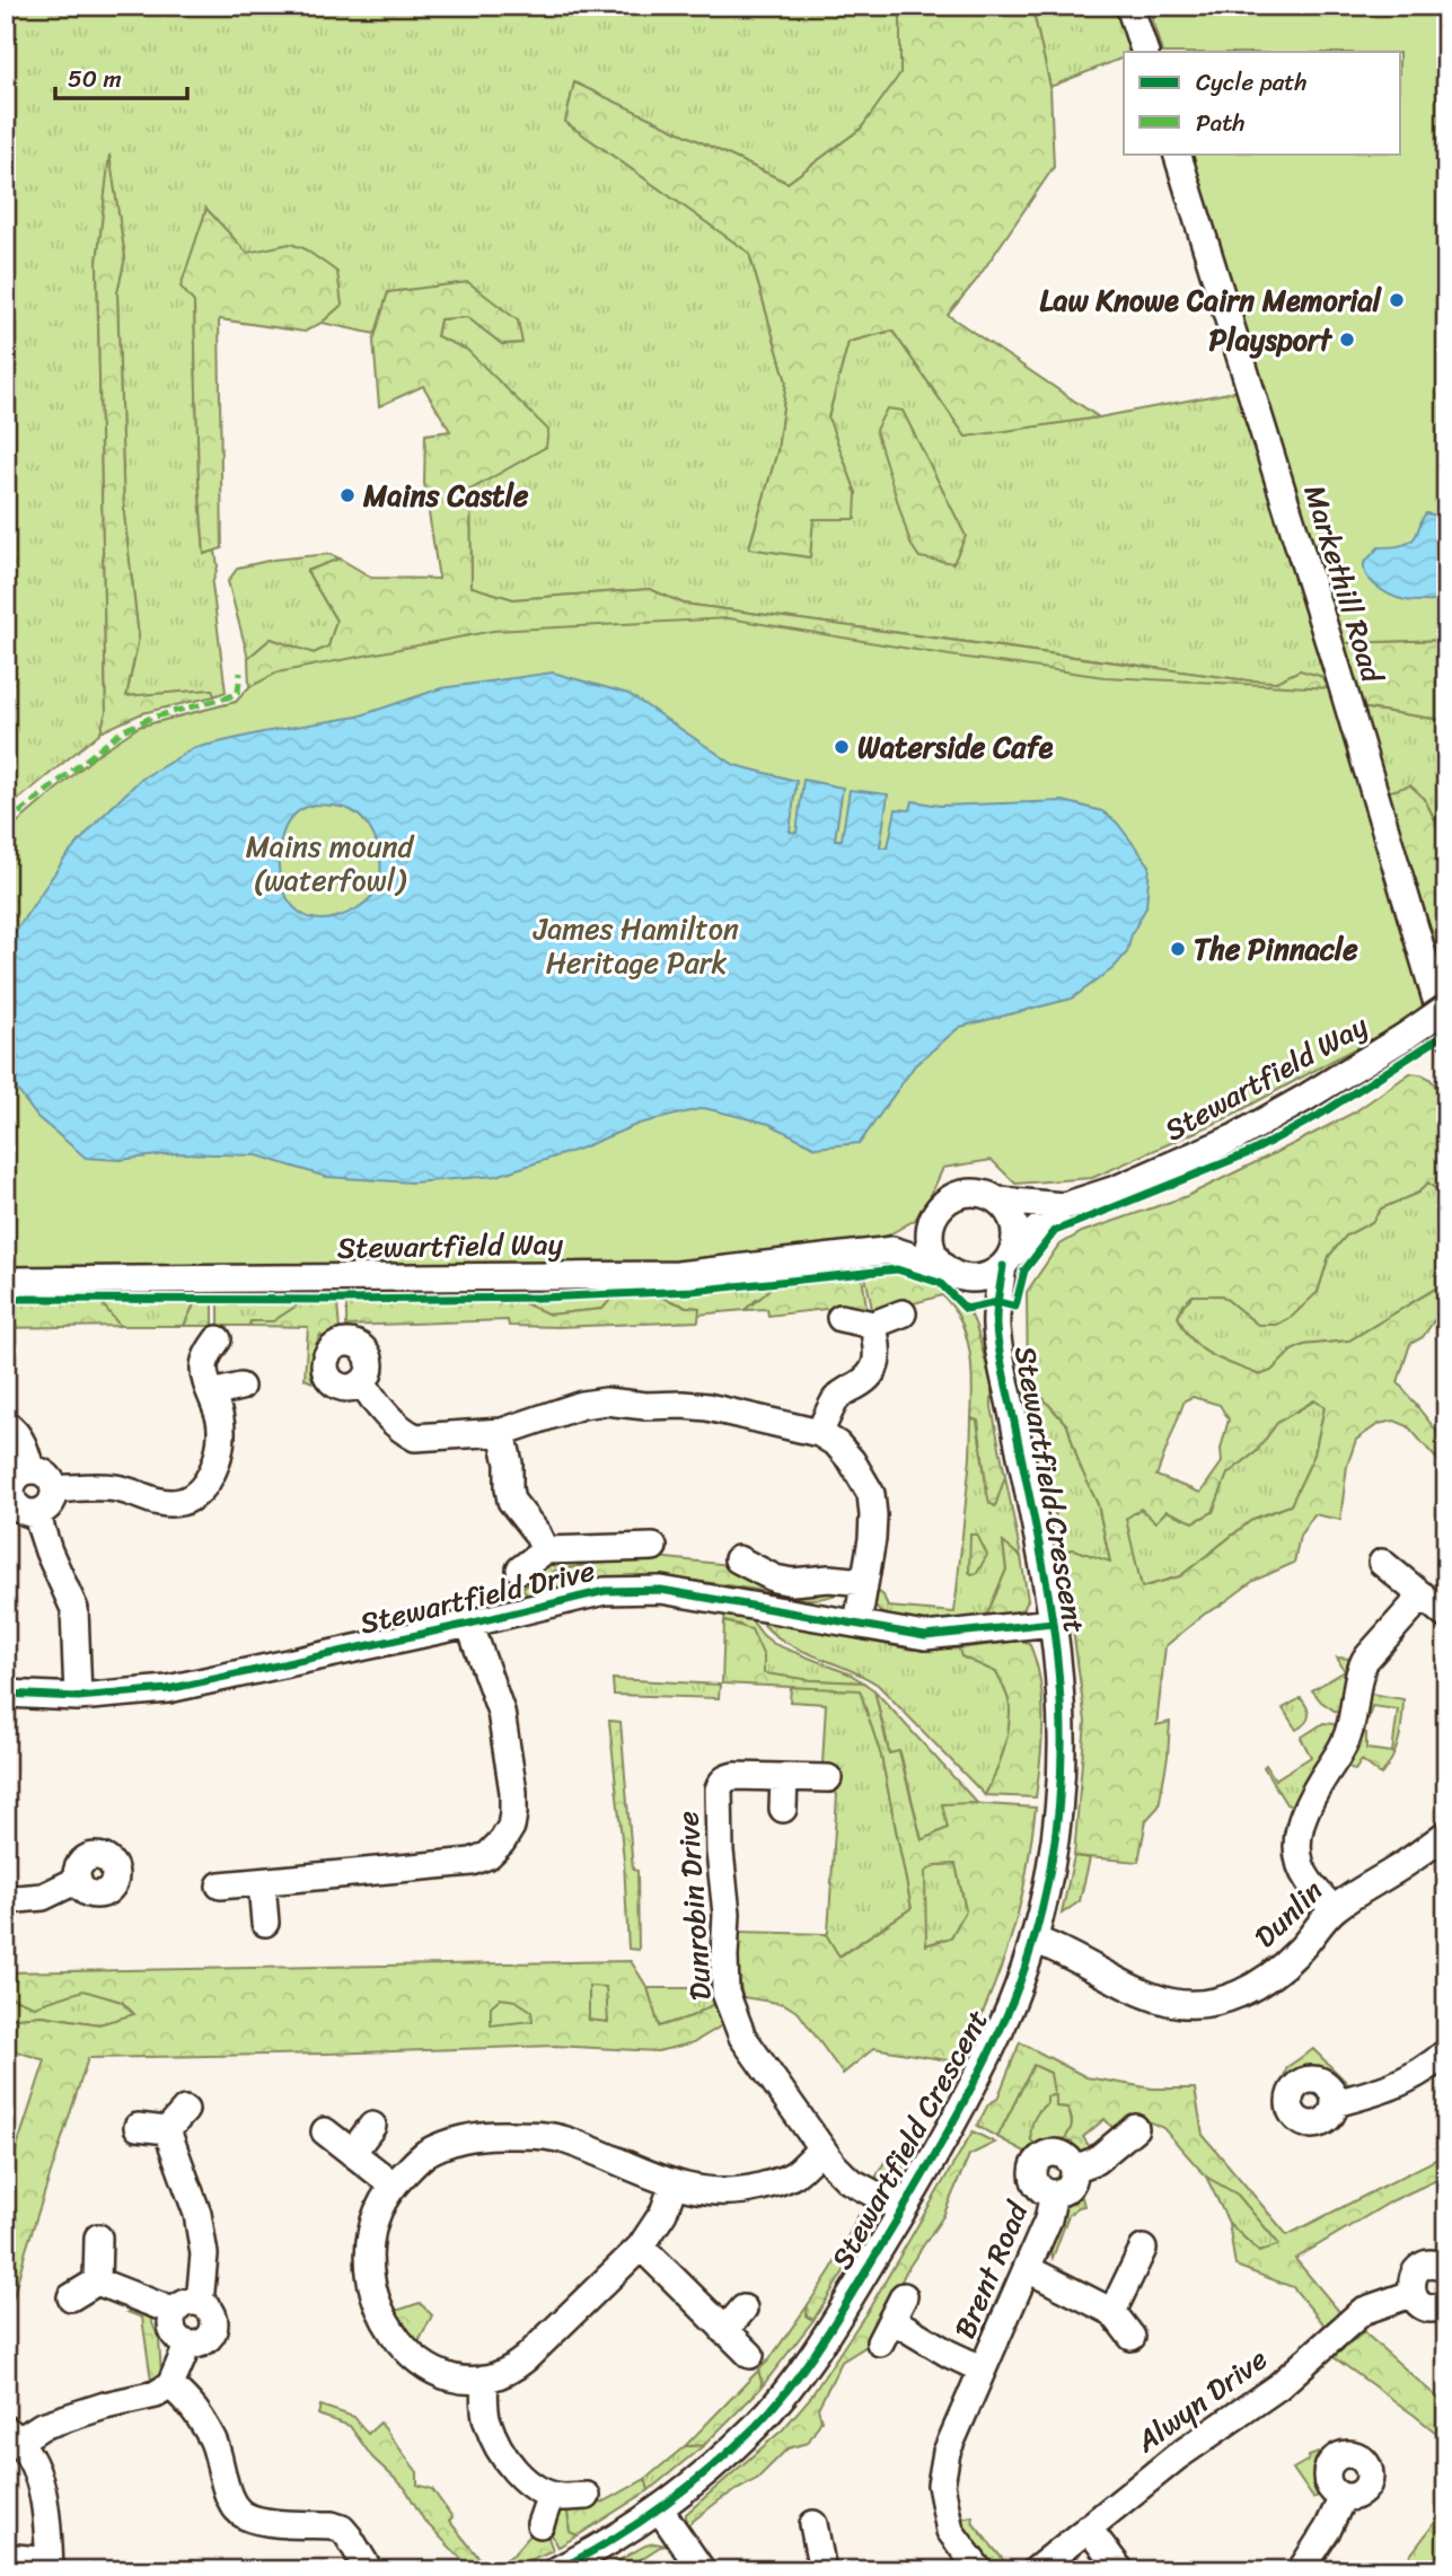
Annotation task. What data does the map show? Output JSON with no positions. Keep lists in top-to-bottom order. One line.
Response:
{"streets":{"street":["Markethill Road","Stewartfield Way","Stewartfield Crescent","Stewartfield Drive","Dunrobin Drive","Dunlin","Brent Road","Alwyn Drive"]},"crossings":[["Stewartfield Way","Stewartfield Crescent"],["Stewartfield Crescent","Stewartfield Drive"],["Stewartfield Crescent","Dunrobin Drive"],["Stewartfield Crescent","Dunlin"]],"parks":["Mains mound (waterfowl)","James Hamilton Heritage Park"],"places":["Law Knowe Cairn Memorial","Playsport","Mains Castle","Waterside Cafe","The Pinnacle"],"legend":["Cycle path","Path"],"scale_bar":"50 m"}
